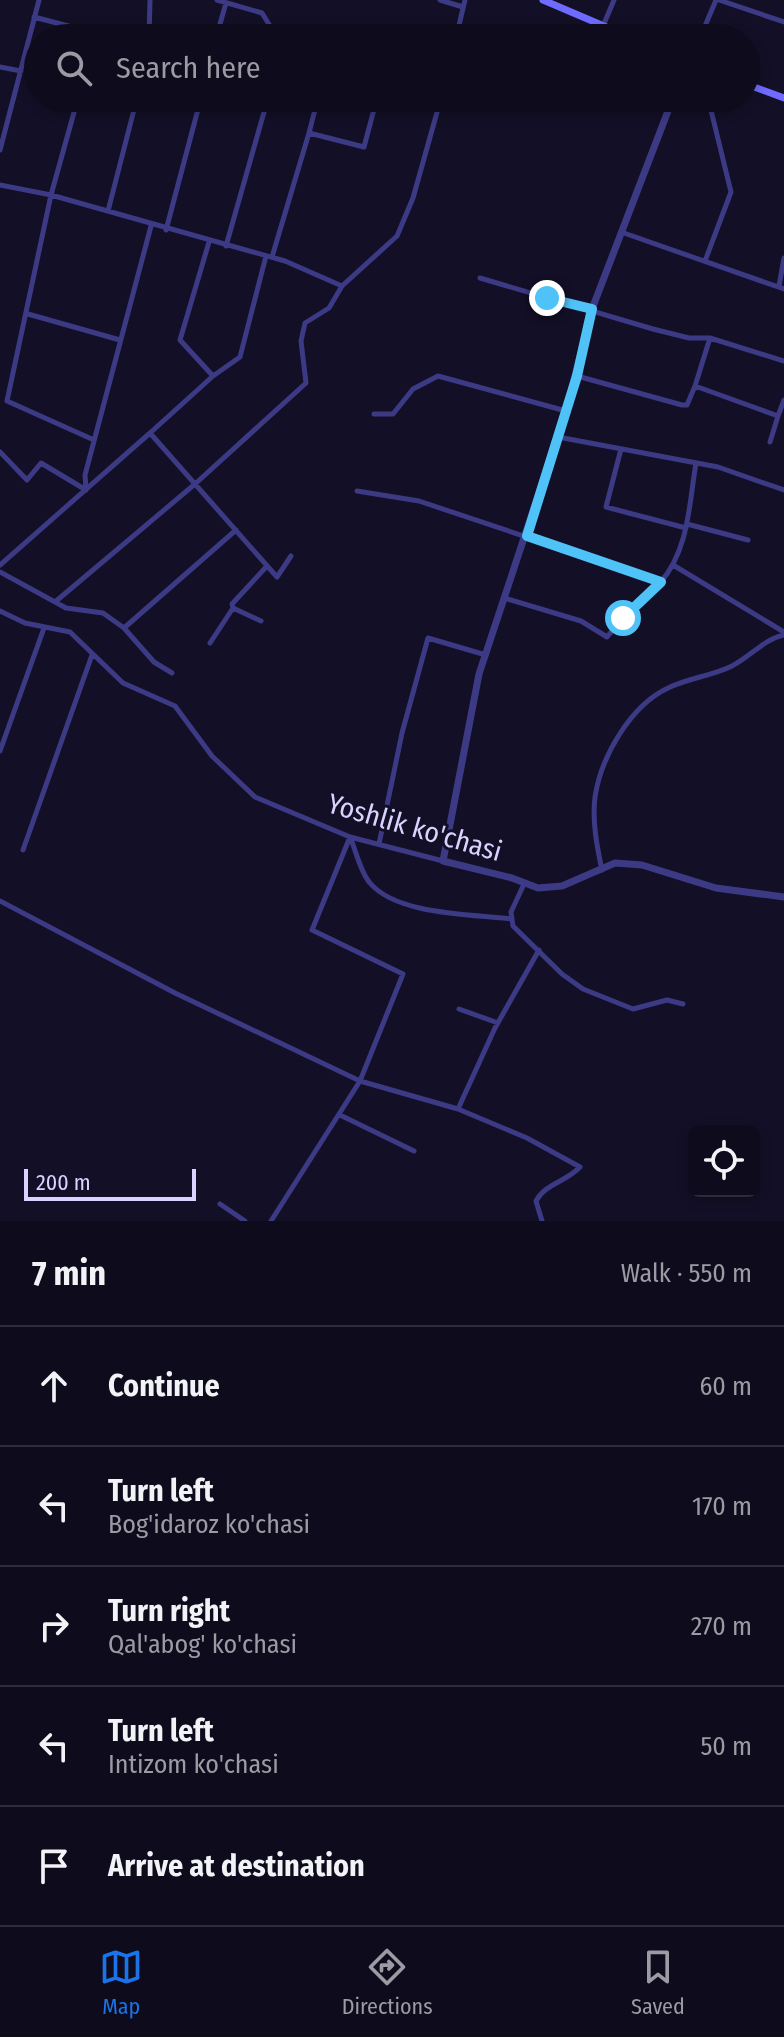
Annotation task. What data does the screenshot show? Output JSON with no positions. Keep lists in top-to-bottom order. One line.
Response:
{"streets":{"street":["Yoshlik ko'chasi"]},"scale_bar":"200 m","page":{"search":"Search here","scale":"200 m","heading":["7 min","Walk · 550 m"],"list":[["Continue","60 m"],["Turn left","Bog'idaroz ko'chasi","170 m"],["Turn right","Qal'abog' ko'chasi","270 m"],["Turn left","Intizom ko'chasi","50 m"],"Arrive at destination"],"nav":["Map","Directions","Saved"]}}
